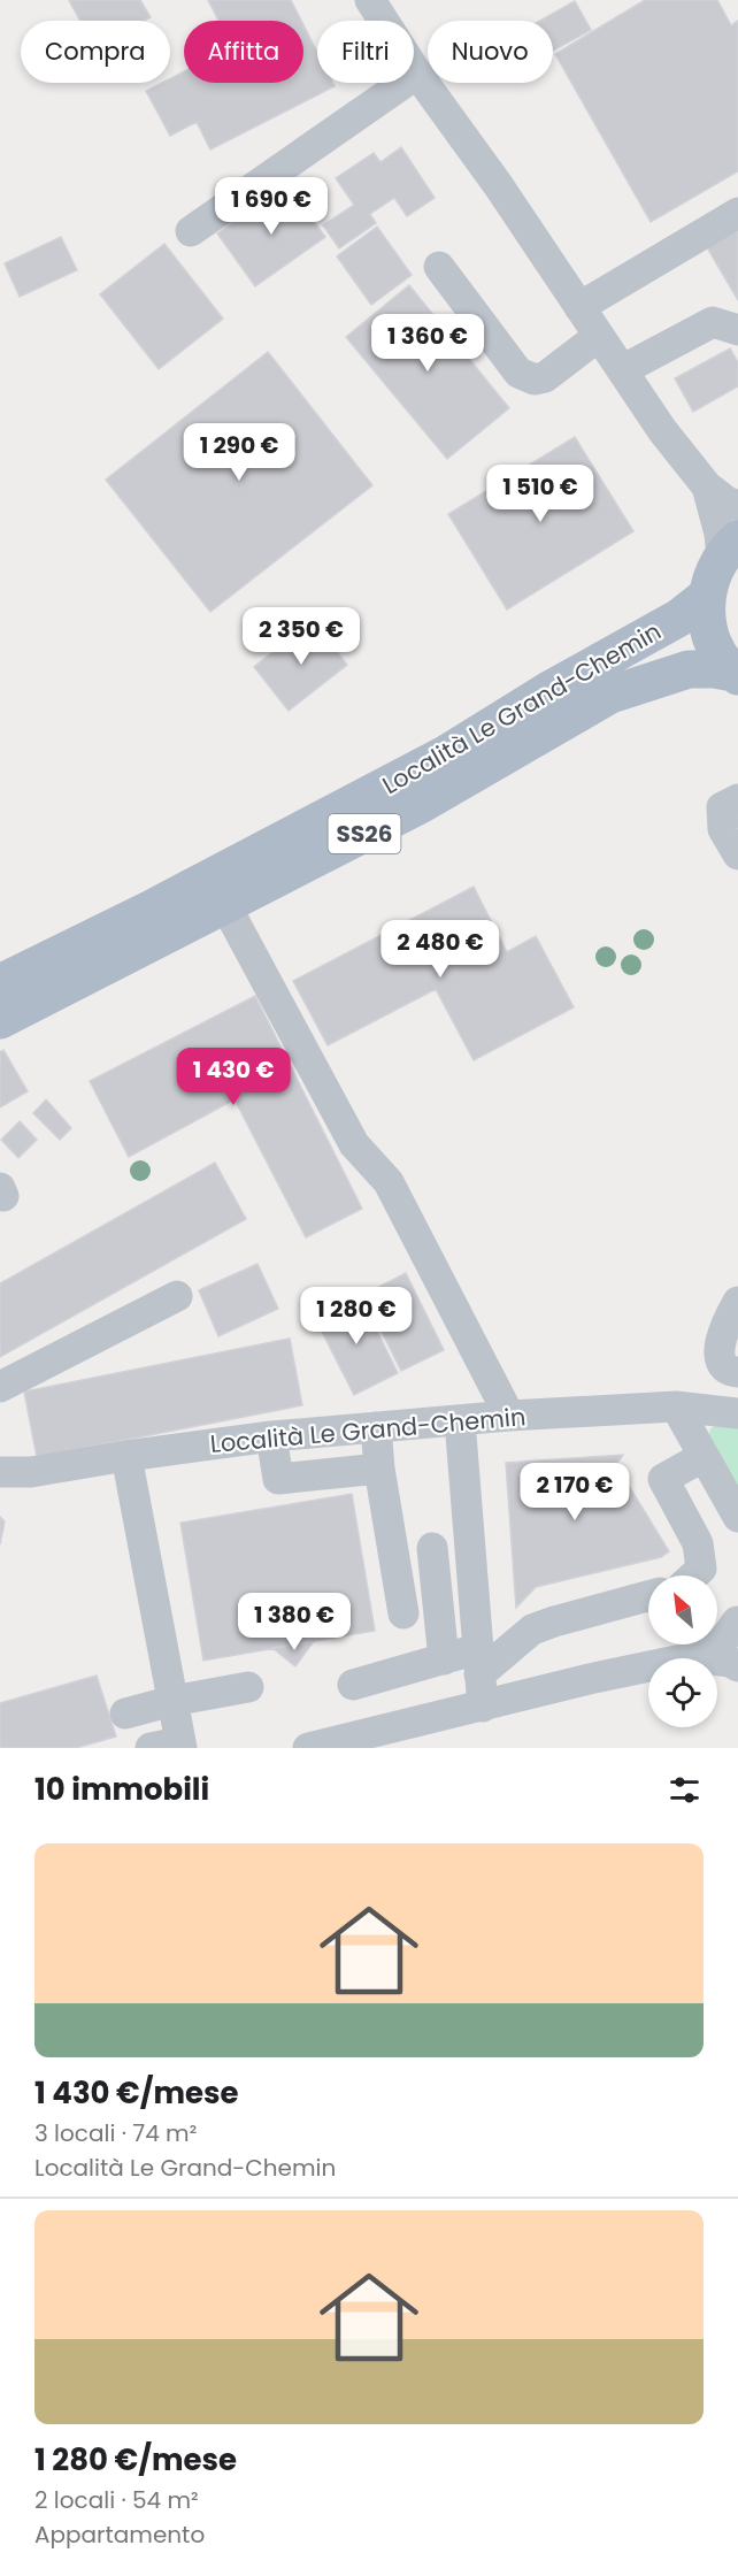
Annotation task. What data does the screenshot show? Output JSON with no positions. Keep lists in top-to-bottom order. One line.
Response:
{"streets":{"main road":["Località Le Grand-Chemin","SS26"]},"north":"top left","page":{"chip":["Compra","Affitta","Filtri","Nuovo"],"price":["1 690 €","1 360 €","1 290 €","1 510 €","2 350 €","2 480 €","1 430 €","1 280 €","2 170 €","1 380 €"],"heading":"10 immobili","list":[{"name":"1 430 €/mese","note":"3 locali · 74 m² · Località Le Grand-Chemin"},{"name":"1 280 €/mese","note":"2 locali · 54 m² · Appartamento"}]}}
